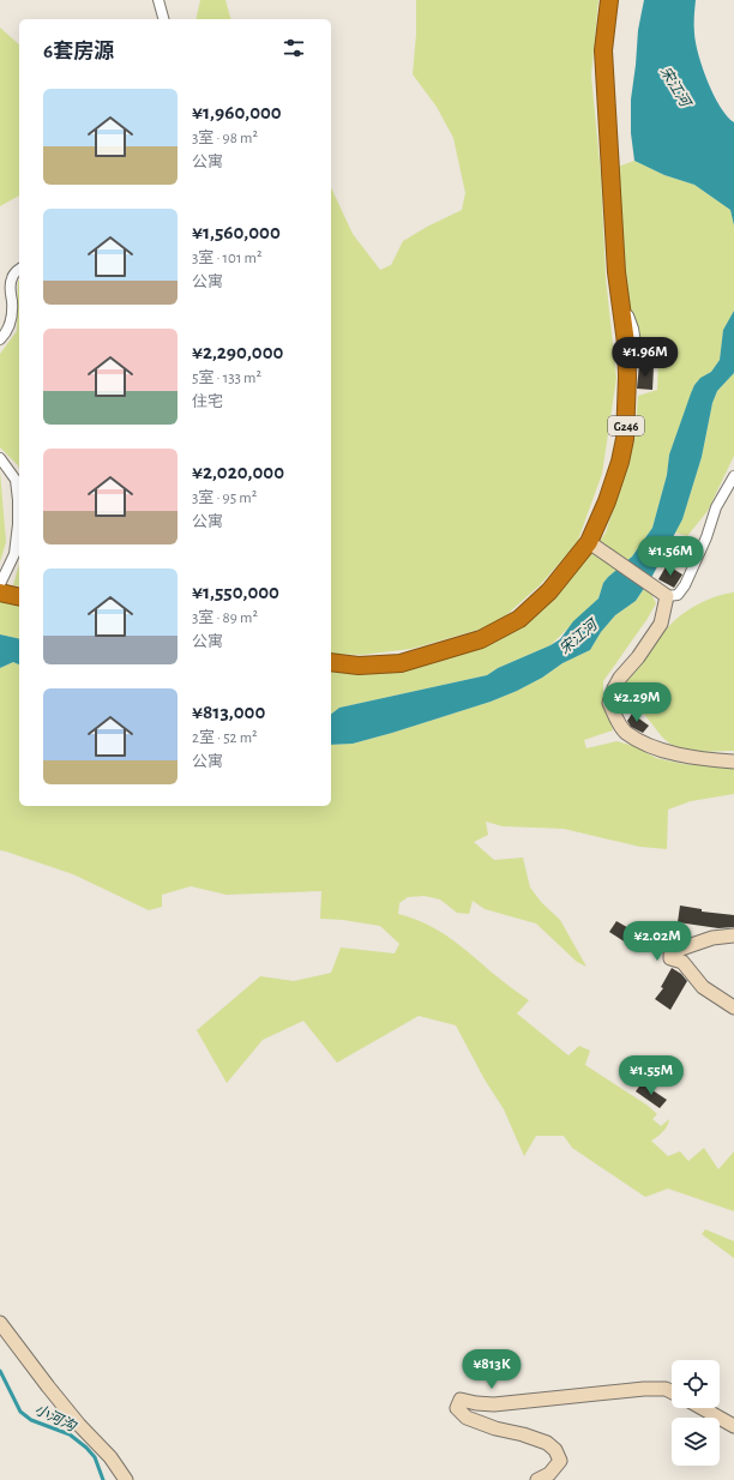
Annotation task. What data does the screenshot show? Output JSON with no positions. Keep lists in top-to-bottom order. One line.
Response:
{"streets":{"highway":["G246"]},"water":["宋江河","小河沟"],"page":{"heading":"6套房源","list":[{"name":"¥1,960,000","note":"3室 · 98 m² · 公寓"},{"name":"¥1,560,000","note":"3室 · 101 m² · 公寓"},{"name":"¥2,290,000","note":"5室 · 133 m² · 住宅"},{"name":"¥2,020,000","note":"3室 · 95 m² · 公寓"},{"name":"¥1,550,000","note":"3室 · 89 m² · 公寓"},{"name":"¥813,000","note":"2室 · 52 m² · 公寓"}],"price":["¥1.96M","¥1.56M","¥2.29M","¥2.02M","¥1.55M","¥813K"]}}
